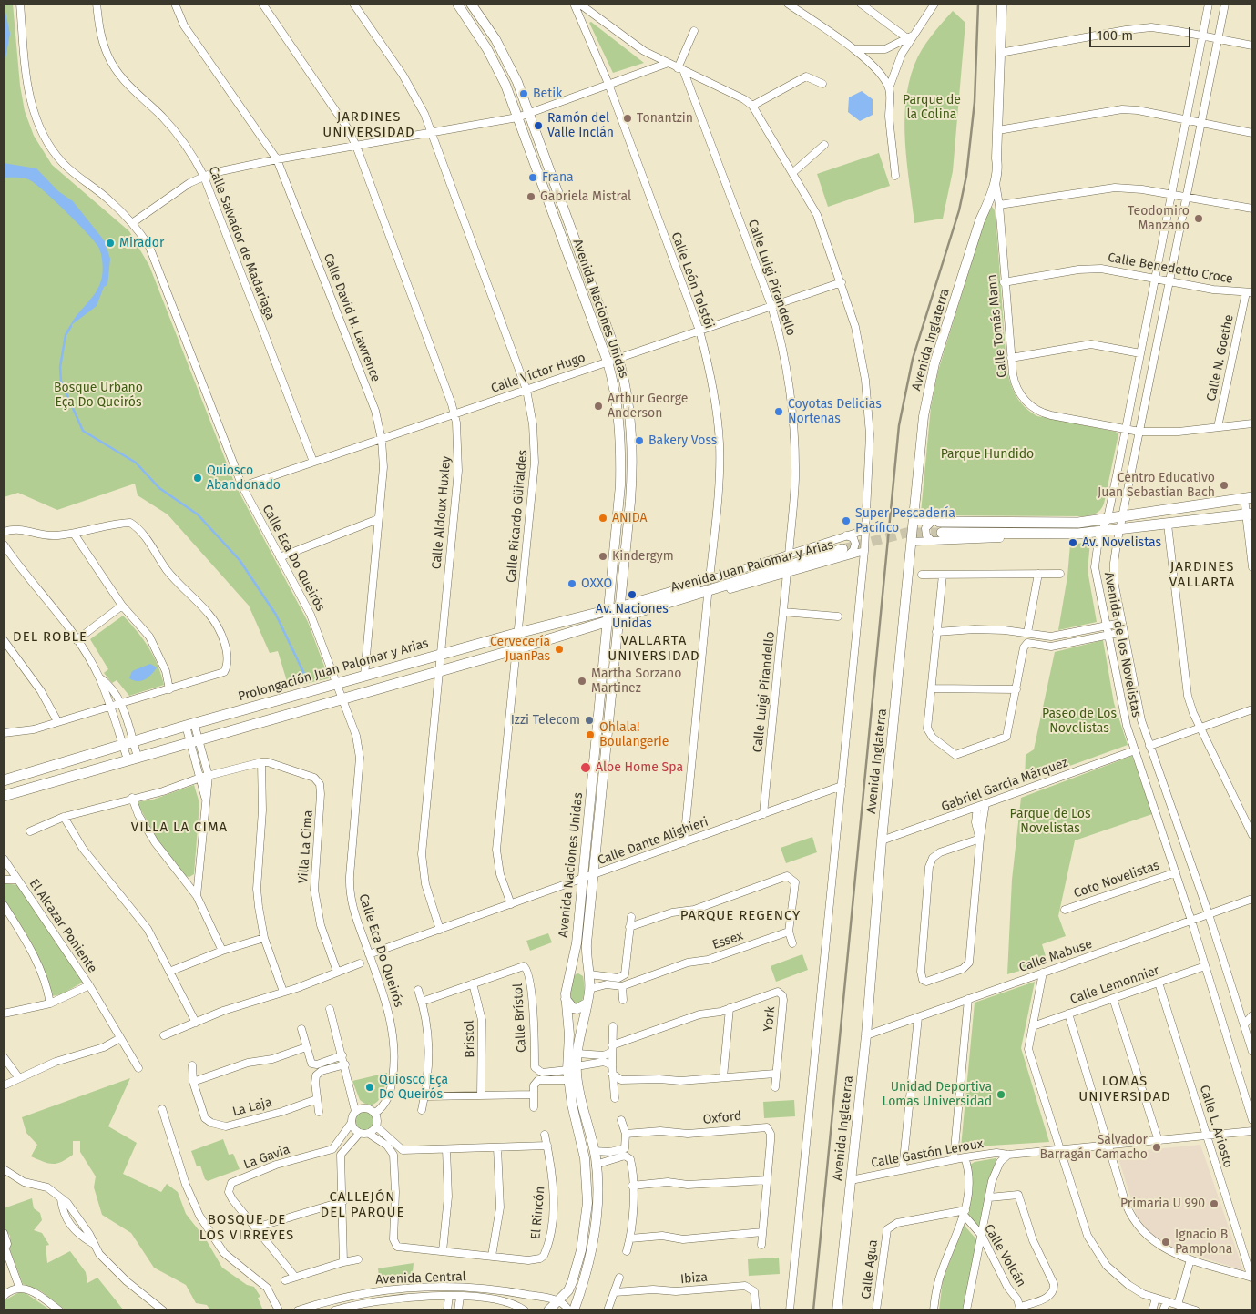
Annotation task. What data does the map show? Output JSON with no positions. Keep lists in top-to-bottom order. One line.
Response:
{"streets":{"main road":["Avenida Juan Palomar y Arias","Prolongación Juan Palomar y Arias"],"street":["Calle Salvador de Madariaga","Calle Benedetto Croce","Calle Luigi Pirandello","Calle León Tolstói","Avenida Naciones Unidas","Calle David H. Lawrence","Calle Tomás Mann","Avenida Inglaterra","Calle N. Goethe","Calle Víctor Hugo","Calle Aldoux Huxley","Calle Ricardo Güiraldes","Calle Eca Do Queirós","Avenida de los Novelistas","Gabriel Garcia Márquez","Calle Dante Alighieri","Villa La Cima","Coto Novelistas","El Alcazar Poniente","Essex","Calle Mabuse","Calle Lemonnier","Calle Brístol","York","Bristol","La Laja","Oxford","Calle L. Ariosto","Calle Gastón Leroux","La Gavia","El Rincón","Calle Volcán","Calle Agua","Avenida Central","Ibiza"]},"crossings":[["Calle Salvador de Madariaga","Calle Víctor Hugo"],["Calle Benedetto Croce","Calle Tomás Mann"],["Calle Benedetto Croce","Calle N. Goethe"],["Calle Benedetto Croce","Avenida de los Novelistas"],["Calle Luigi Pirandello","Calle Víctor Hugo"],["Calle Luigi Pirandello","Avenida Juan Palomar y Arias"],["Calle Luigi Pirandello","Calle Dante Alighieri"],["Calle León Tolstói","Calle Víctor Hugo"],["Calle León Tolstói","Avenida Juan Palomar y Arias"],["Avenida Naciones Unidas","Calle Víctor Hugo"],["Avenida Naciones Unidas","Prolongación Juan Palomar y Arias"],["Avenida Naciones Unidas","Calle Dante Alighieri"],["Avenida Naciones Unidas","Essex"],["Avenida Naciones Unidas","Calle Brístol"],["Avenida Naciones Unidas","York"],["Avenida Naciones Unidas","Avenida Central"],["Calle David H. Lawrence","Calle Víctor Hugo"],["Calle David H. Lawrence","Prolongación Juan Palomar y Arias"],["Calle Tomás Mann","Avenida Inglaterra"],["Calle Tomás Mann","Avenida de los Novelistas"],["Avenida Inglaterra","Gabriel Garcia Márquez"],["Avenida Inglaterra","Calle Mabuse"],["Avenida Inglaterra","Calle Gastón Leroux"],["Calle Víctor Hugo","Calle Aldoux Huxley"],["Calle Víctor Hugo","Calle Ricardo Güiraldes"],["Calle Víctor Hugo","Calle Eca Do Queirós"],["Calle Aldoux Huxley","Prolongación Juan Palomar y Arias"],["Calle Aldoux Huxley","Calle Dante Alighieri"],["Calle Ricardo Güiraldes","Prolongación Juan Palomar y Arias"],["Calle Ricardo Güiraldes","Calle Dante Alighieri"],["Calle Eca Do Queirós","Prolongación Juan Palomar y Arias"],["Calle Eca Do Queirós","Calle Dante Alighieri"],["Calle Eca Do Queirós","La Gavia"],["Calle Eca Do Queirós","El Rincón"],["Avenida Juan Palomar y Arias","Prolongación Juan Palomar y Arias"],["Avenida de los Novelistas","Gabriel Garcia Márquez"],["Avenida de los Novelistas","Coto Novelistas"],["Avenida de los Novelistas","Calle Mabuse"],["Avenida de los Novelistas","Calle Lemonnier"],["Calle Lemonnier","Calle L. Ariosto"],["Calle Brístol","Bristol"],["Calle L. Ariosto","Calle Gastón Leroux"],["La Gavia","El Rincón"],["Calle Volcán","Calle Agua"]],"districts":["JARDINES UNIVERSIDAD","JARDINES VALLARTA","DEL ROBLE","VALLARTA UNIVERSIDAD","VILLA LA CIMA","PARQUE REGENCY","LOMAS UNIVERSIDAD","CALLEJÓN DEL PARQUE","BOSQUE DE LOS VIRREYES"],"parks":["Parque de la Colina","Bosque Urbano Eça Do Queirós","Parque Hundido","Paseo de Los Novelistas","Parque de Los Novelistas"],"places":["Betik","Tonantzin","Ramón del Valle Inclán","Frana","Gabriela Mistral","Teodomiro Manzano","Mirador","Arthur George Anderson","Coyotas Delicias Norteñas","Bakery Voss","Quiosco Abandonado","Centro Educativo Juan Sebastian Bach","ANIDA","Super Pescadería Pacífico","Av. Novelistas","Kindergym","OXXO","Av. Naciones Unidas","Cervecería JuanPas","Martha Sorzano Martinez","Izzi Telecom","Ohlala! Boulangerie","Aloe Home Spa","Quiosco Eça Do Queirós","Unidad Deportiva Lomas Universidad","Salvador Barragán Camacho","Primaria U 990","Ignacio B Pamplona"],"scale_bar":"100 m"}
